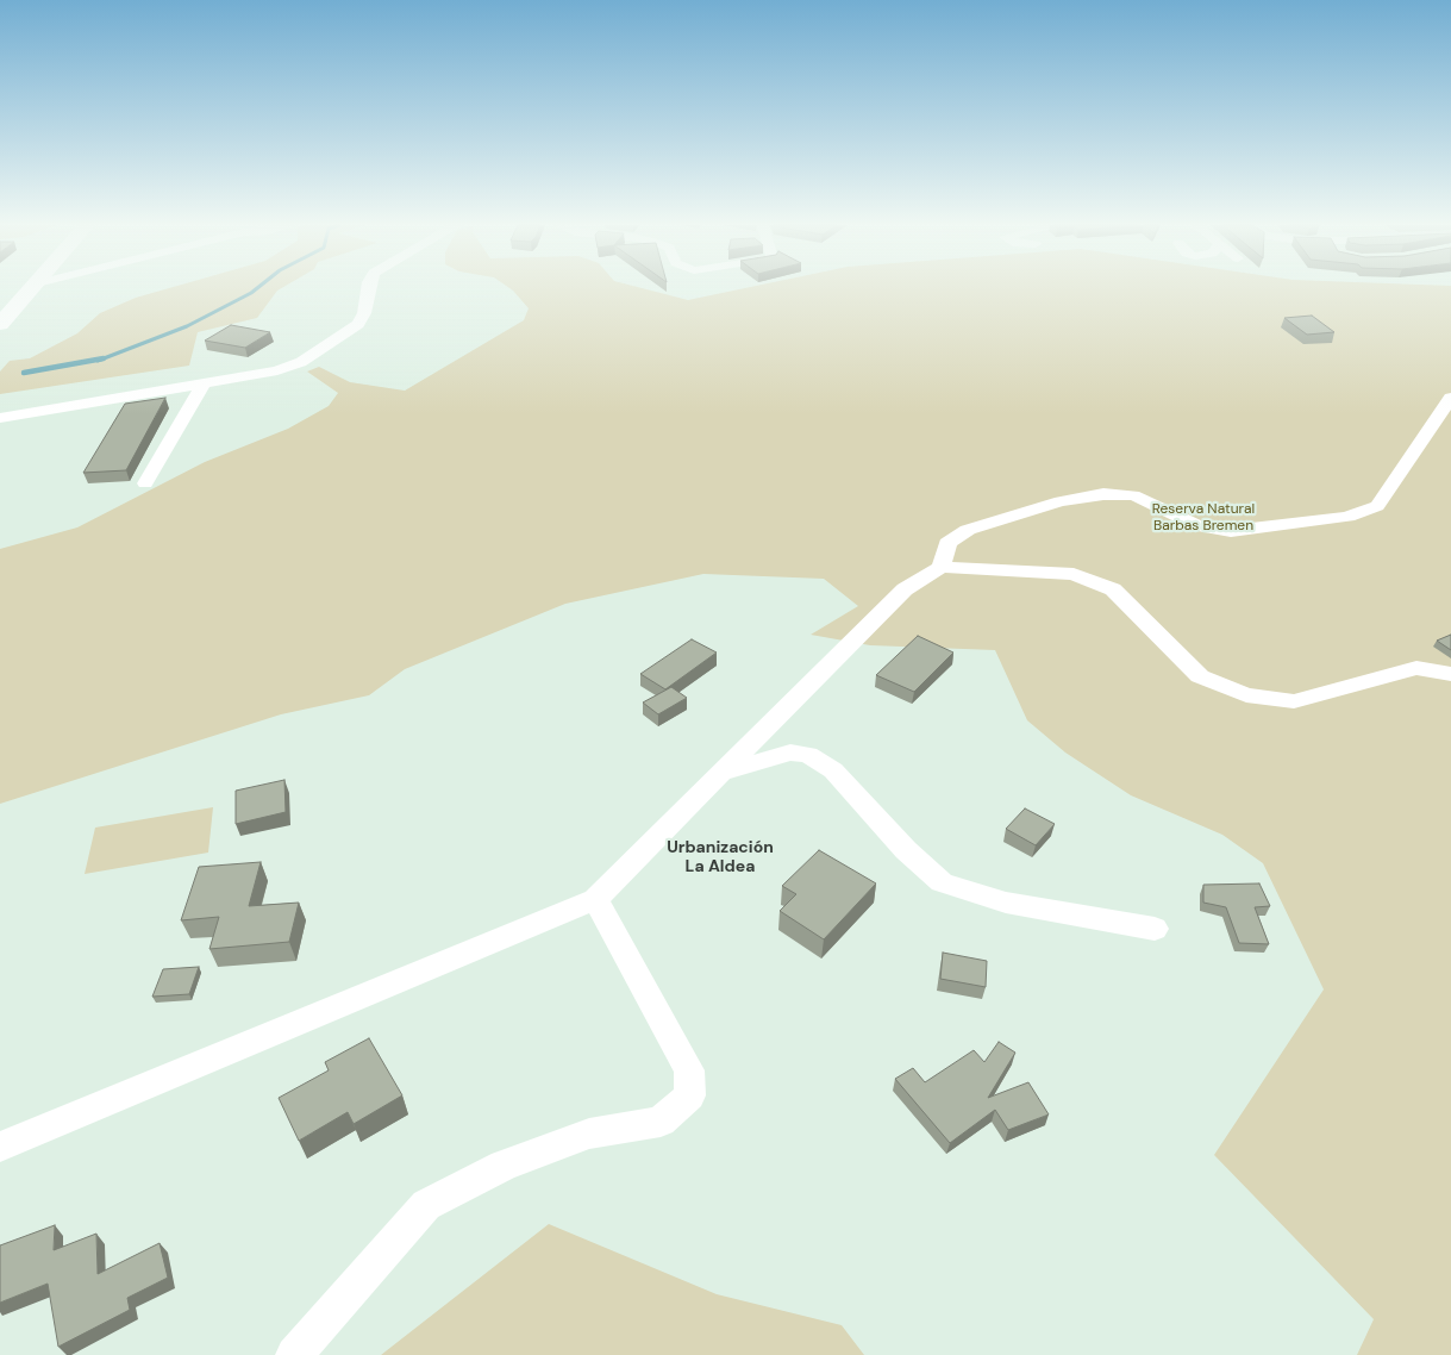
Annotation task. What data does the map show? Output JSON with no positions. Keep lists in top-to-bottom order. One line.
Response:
{"districts":["Urbanización La Aldea"],"parks":["Reserva Natural Barbas Bremen"]}
